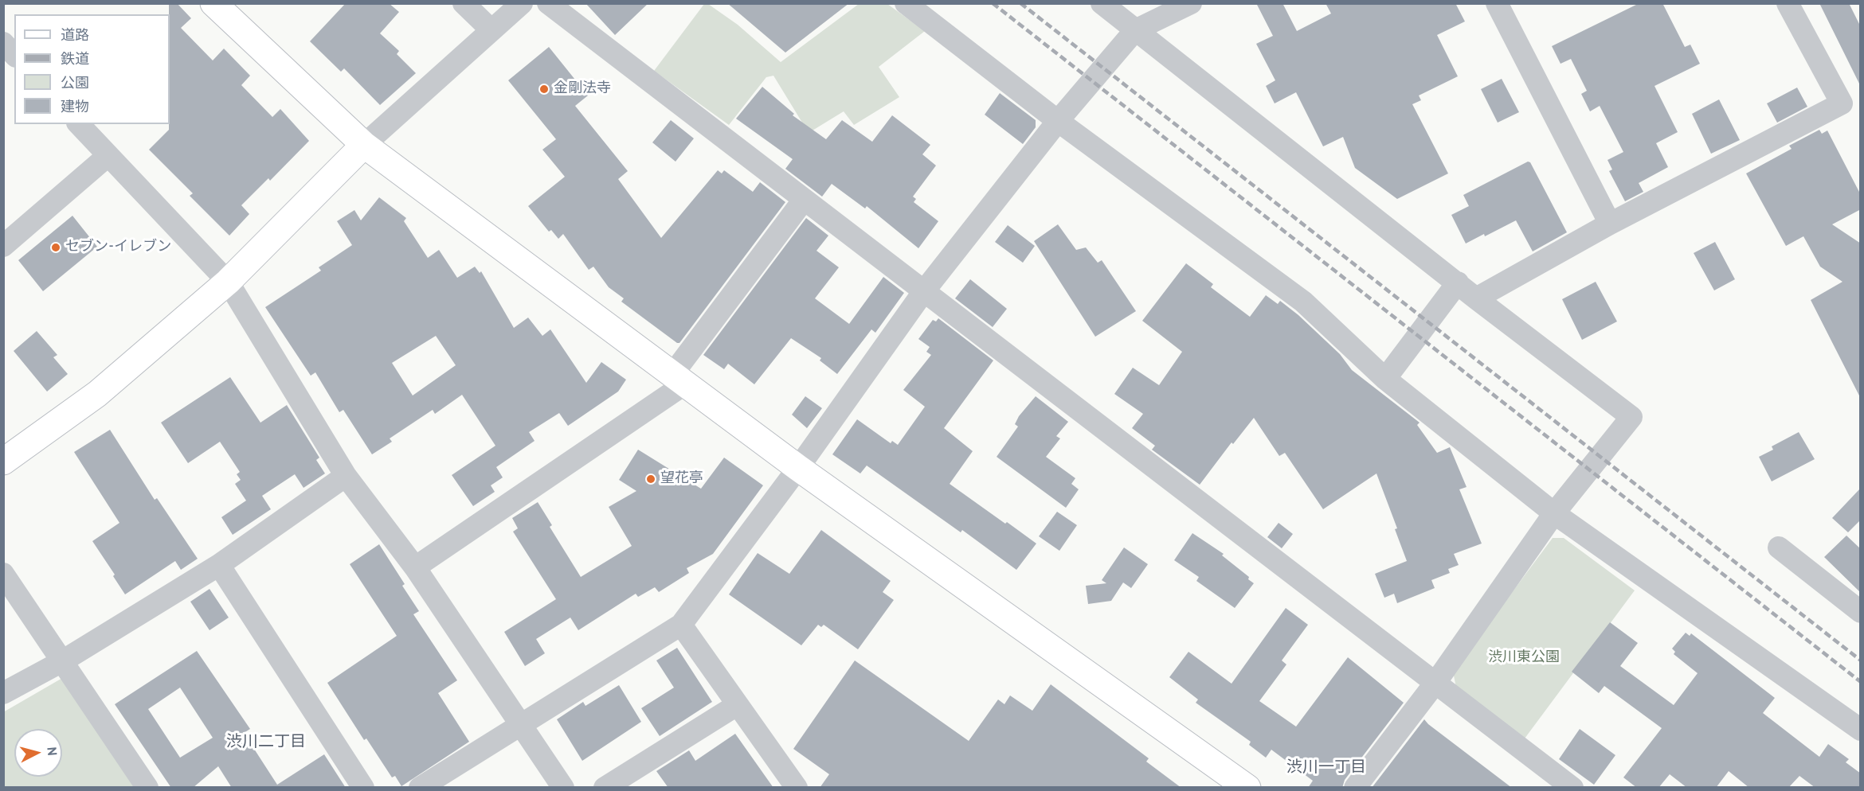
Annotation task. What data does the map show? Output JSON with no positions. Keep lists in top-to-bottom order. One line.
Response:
{"districts":["渋川二丁目","渋川一丁目"],"parks":["渋川東公園"],"places":["金剛法寺","セブン-イレブン","望花亭"],"legend":["道路","鉄道","公園","建物"],"north":"right"}
